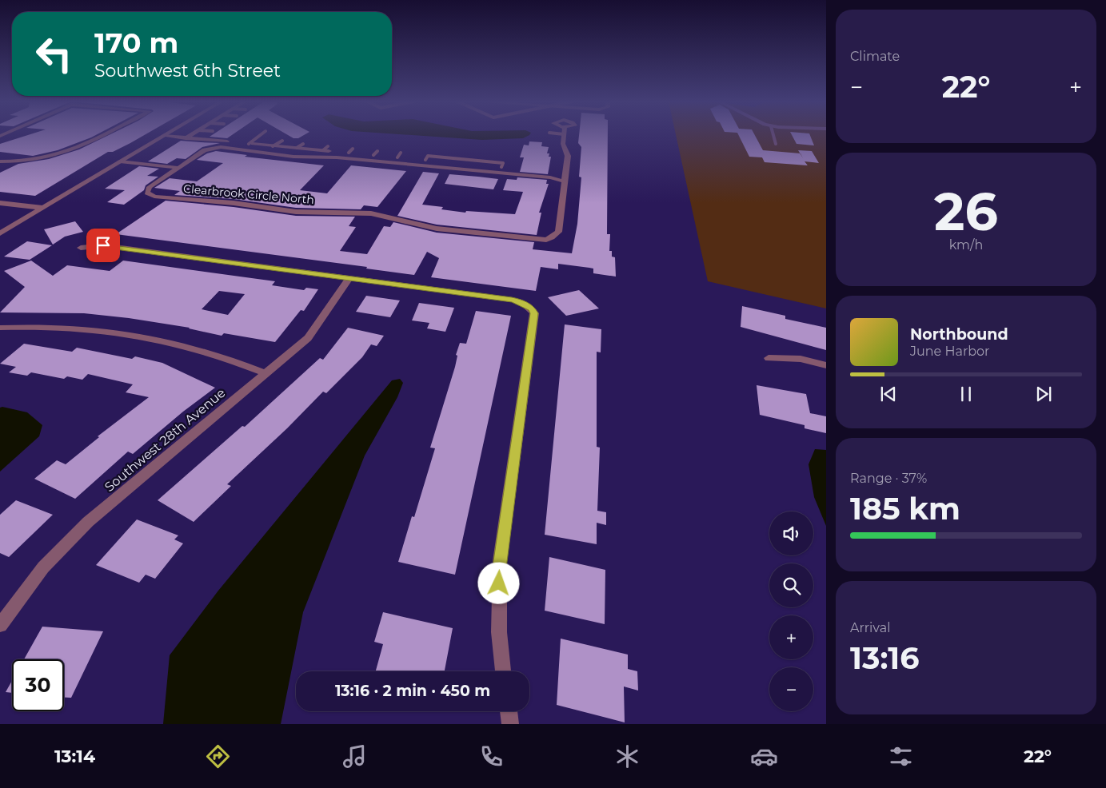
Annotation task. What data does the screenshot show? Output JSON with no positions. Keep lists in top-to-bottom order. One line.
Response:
{"streets":{"street":["Clearbrook Circle North","Southwest 28th Avenue"]},"page":{"tile":["Climate",["26","km/h"],["Range · 37%","185 km"],["Arrival","13:16"]],"turn":["170 m","Southwest 6th Street"],"heat":["−","22°","+"],"song":["Northbound","June Harbor"],"map_buttons":["+","−"],"limit":"30","trip":"13:16 · 2 min · 450 m","tabs":["13:14","22°"]}}
